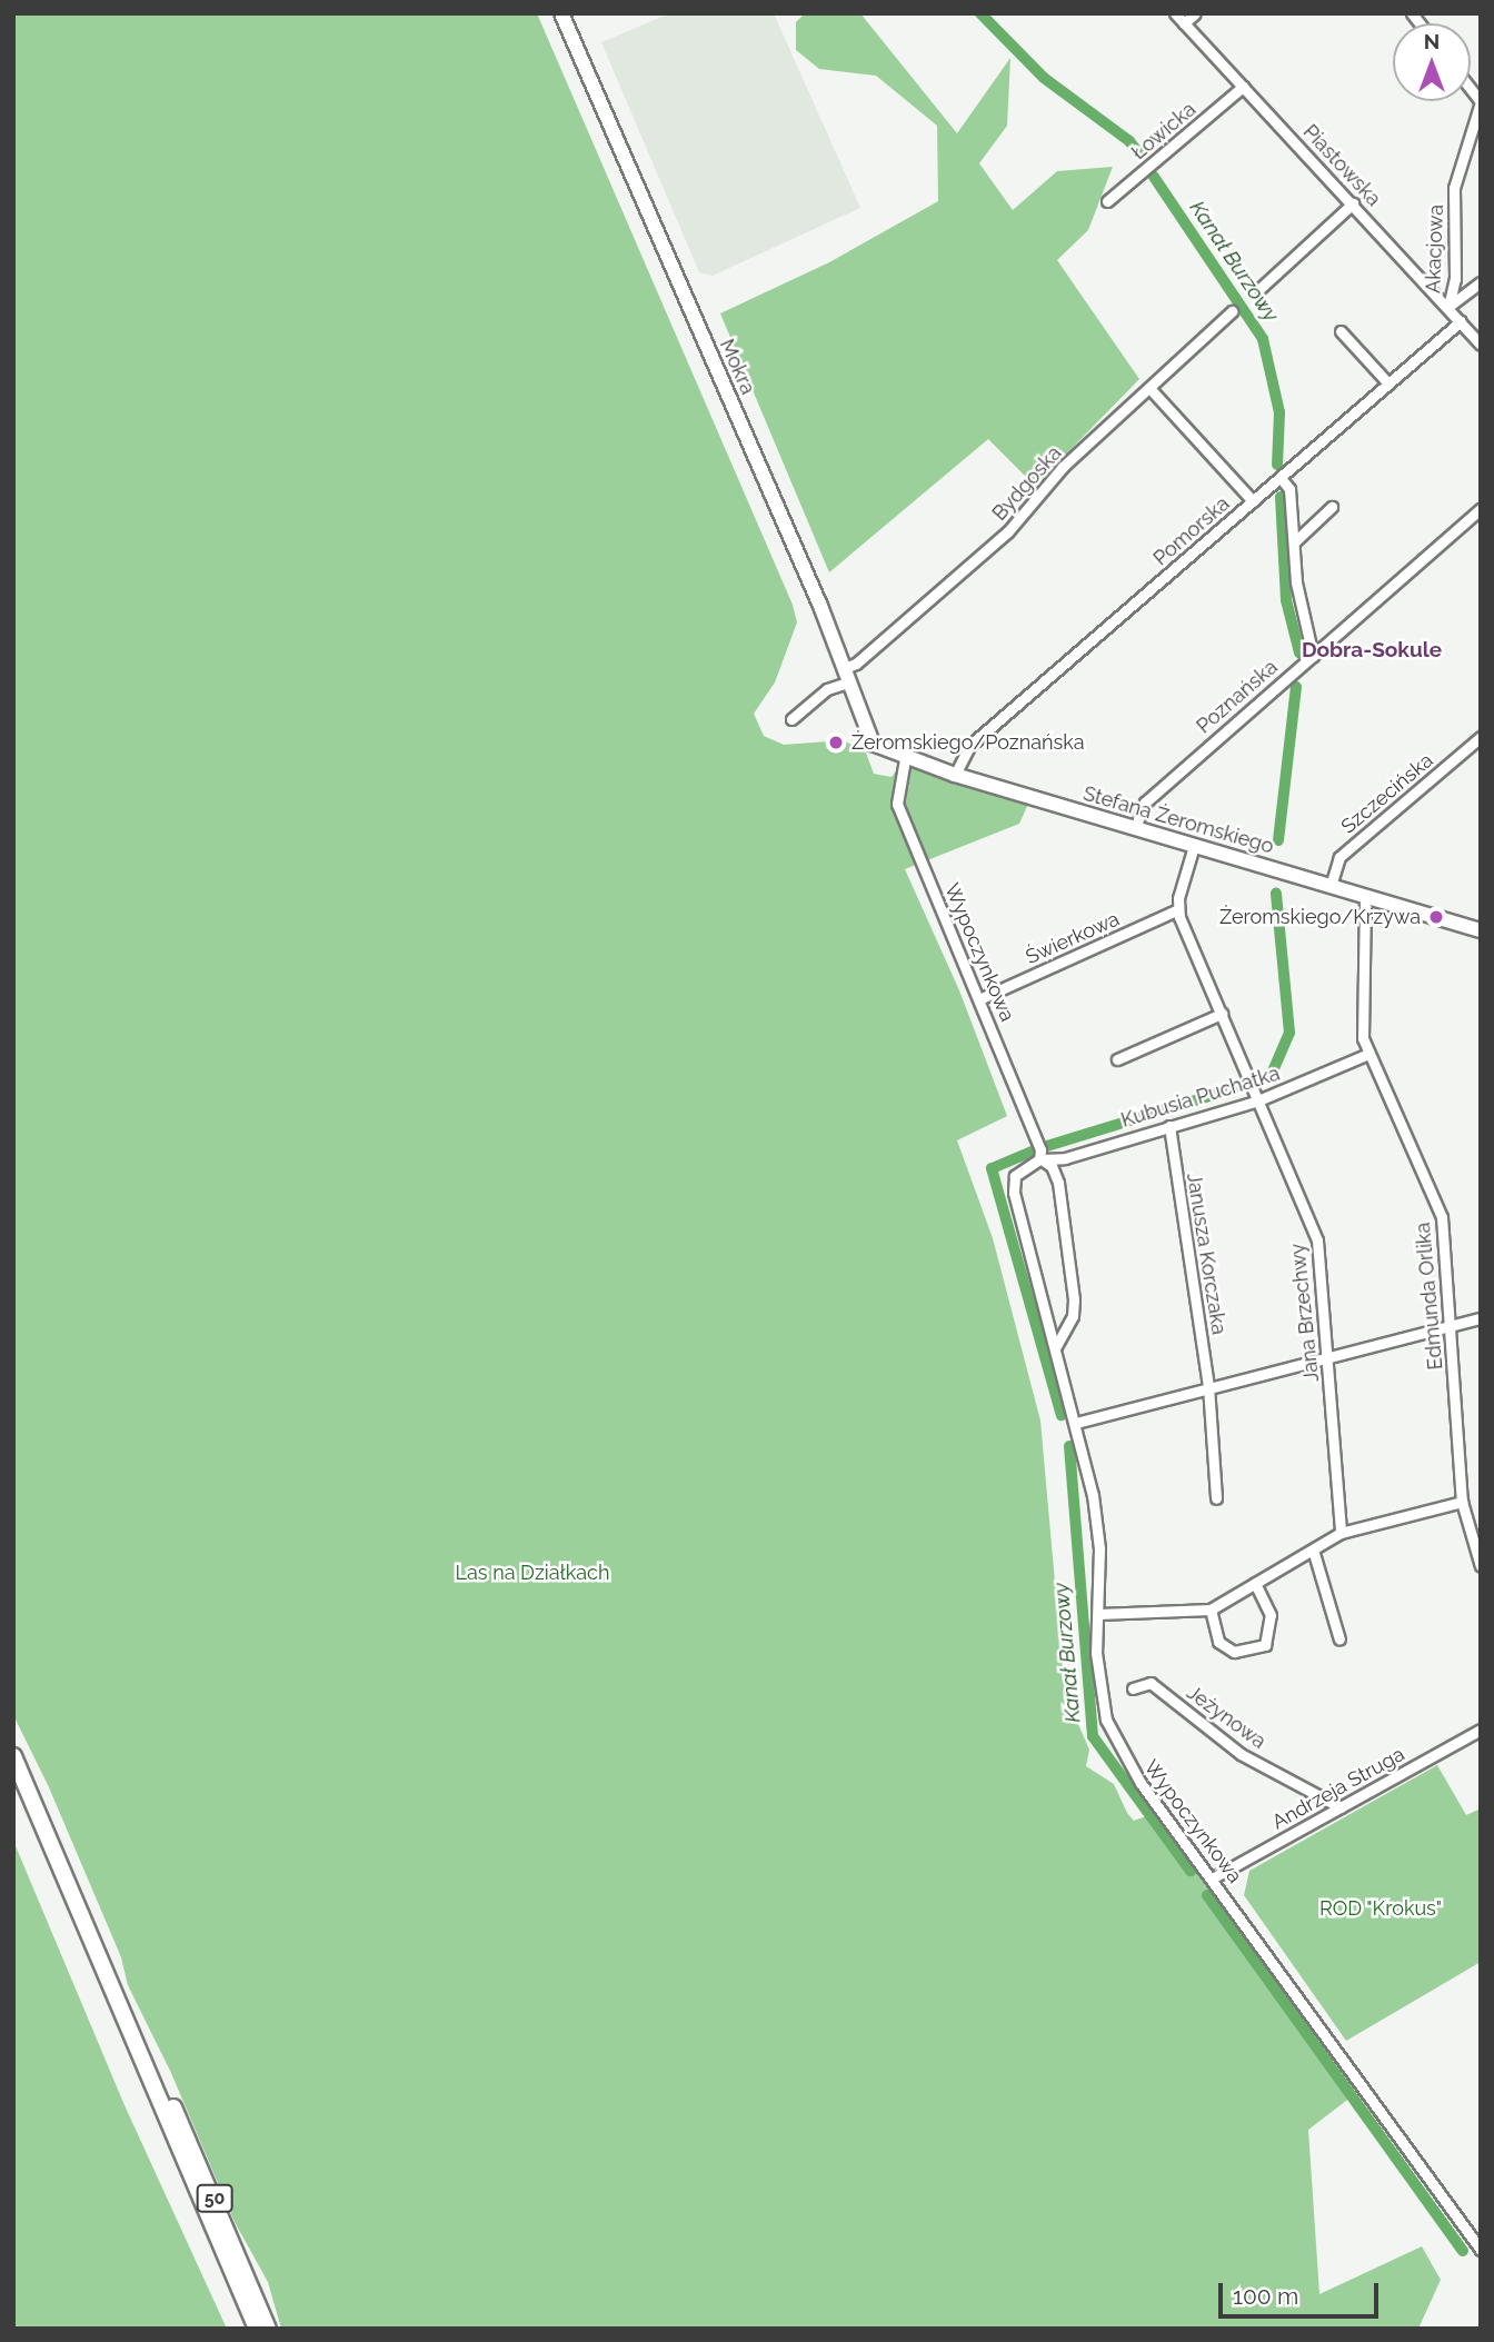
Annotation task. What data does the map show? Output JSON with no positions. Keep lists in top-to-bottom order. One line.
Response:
{"streets":{"main road":["50"],"street":["Łowicka","Piastowska","Akacjowa","Mokra","Bydgoska","Pomorska","Poznańska","Szczecińska","Stefana Żeromskiego","Świerkowa","Wypoczynkowa","Kubusia Puchatka","Janusza Korczaka","Edmunda Orlika","Jana Brzechwy","Jeżynowa","Andrzeja Struga"]},"crossings":[["Łowicka","Piastowska"],["Piastowska","Akacjowa"],["Piastowska","Pomorska"],["Mokra","Bydgoska"],["Mokra","Stefana Żeromskiego"],["Pomorska","Stefana Żeromskiego"],["Poznańska","Stefana Żeromskiego"],["Szczecińska","Stefana Żeromskiego"],["Stefana Żeromskiego","Wypoczynkowa"],["Stefana Żeromskiego","Edmunda Orlika"],["Świerkowa","Wypoczynkowa"],["Świerkowa","Jana Brzechwy"],["Wypoczynkowa","Kubusia Puchatka"],["Wypoczynkowa","Andrzeja Struga"],["Kubusia Puchatka","Janusza Korczaka"],["Kubusia Puchatka","Edmunda Orlika"],["Kubusia Puchatka","Jana Brzechwy"],["Jeżynowa","Andrzeja Struga"]],"districts":["Dobra-Sokule"],"water":["Kanał Burzowy"],"parks":["Las na Działkach","ROD \"Krokus\""],"places":["Żeromskiego/Poznańska","Żeromskiego/Krzywa"],"scale_bar":"100 m","north":"top"}
